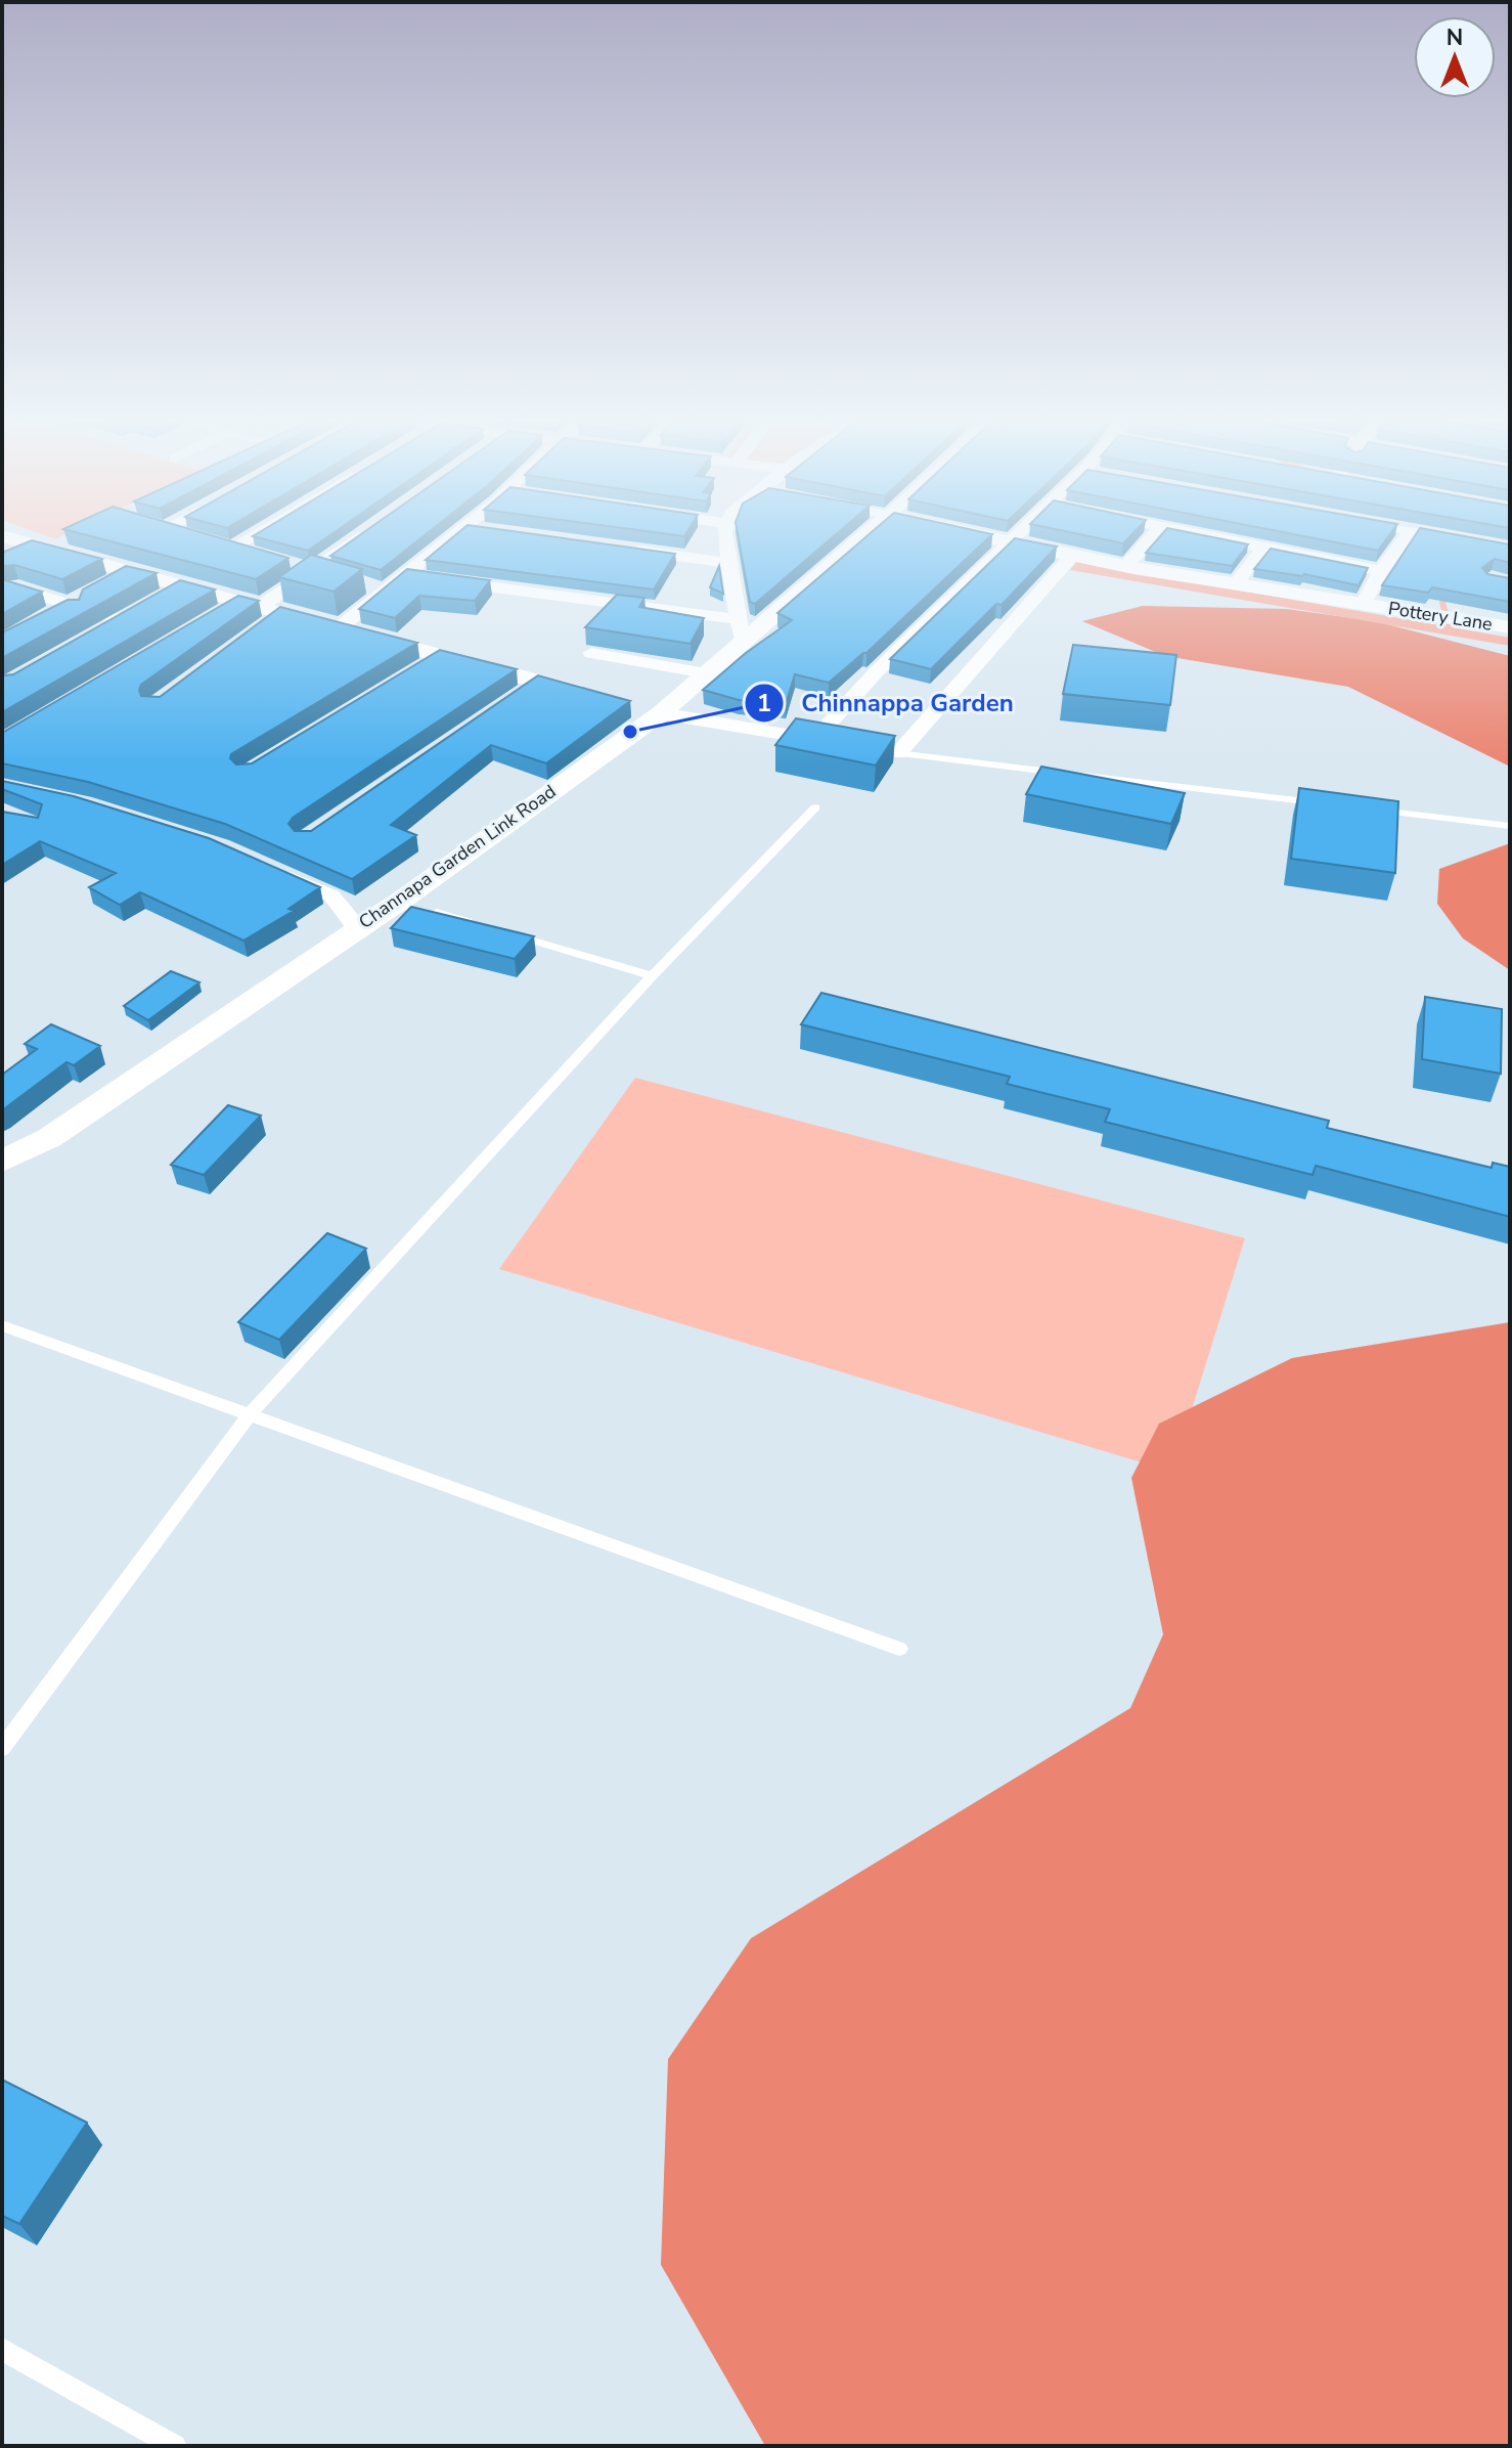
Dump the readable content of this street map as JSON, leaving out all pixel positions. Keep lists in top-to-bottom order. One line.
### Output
{"streets":{"street":["Pottery Lane","Channapa Garden Link Road"]},"places":["Chinnappa Garden"],"north":"top"}
